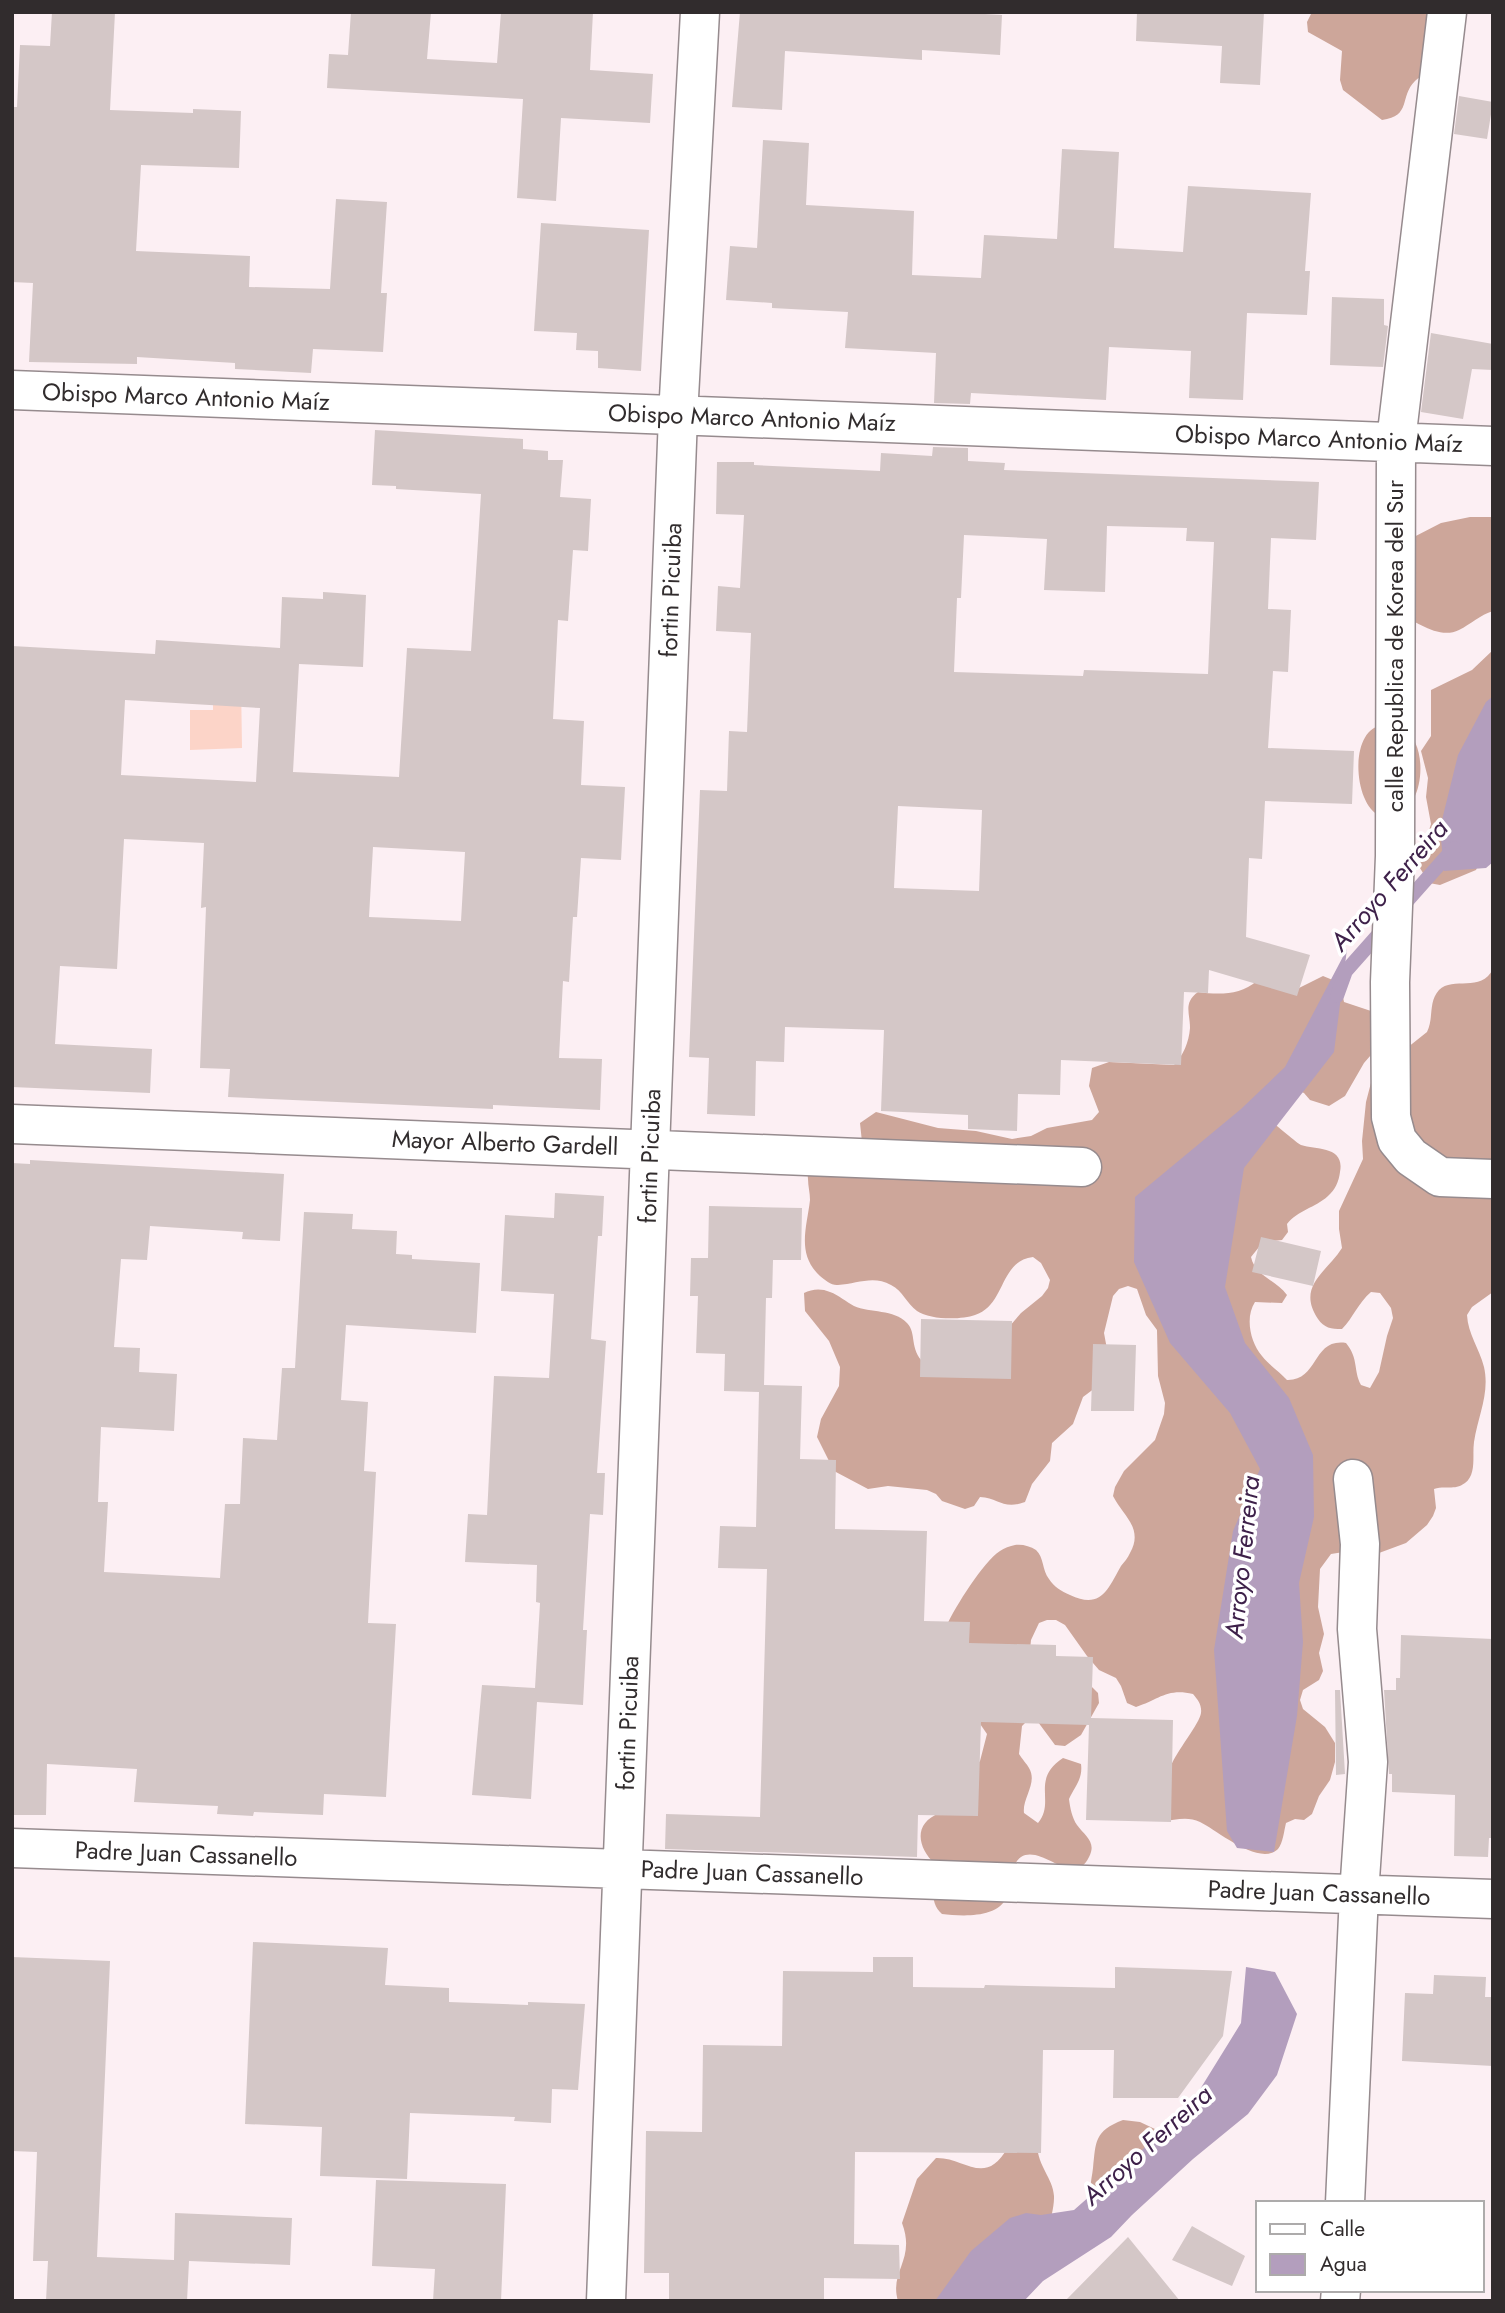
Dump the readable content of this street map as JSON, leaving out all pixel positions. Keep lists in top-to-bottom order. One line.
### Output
{"streets":{"street":["Obispo Marco Antonio Maíz","fortin Picuiba","calle Republica de Korea del Sur","Mayor Alberto Gardell","Padre Juan Cassanello"]},"crossings":[["Obispo Marco Antonio Maíz","fortin Picuiba"],["Obispo Marco Antonio Maíz","calle Republica de Korea del Sur"],["fortin Picuiba","Mayor Alberto Gardell"],["fortin Picuiba","Padre Juan Cassanello"]],"water":["Arroyo Ferreira"],"legend":["Calle","Agua"]}
